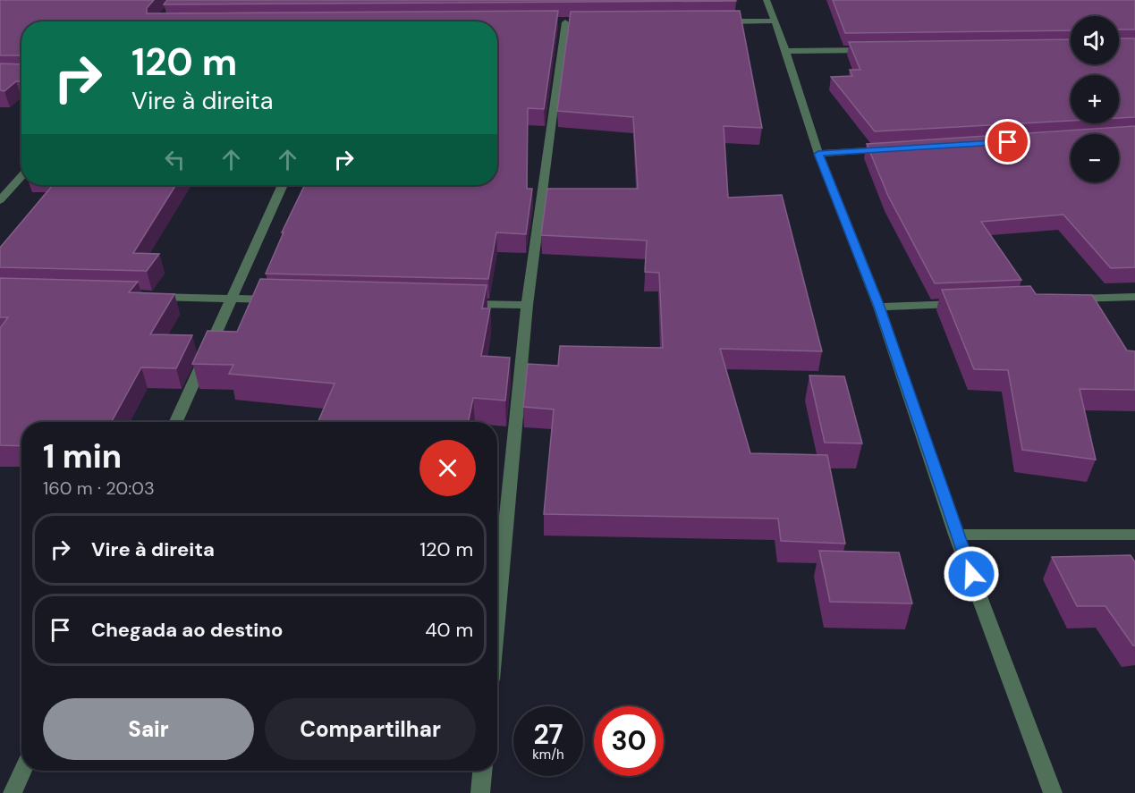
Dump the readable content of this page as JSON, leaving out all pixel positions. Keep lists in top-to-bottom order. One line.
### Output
{"page":{"map_buttons":["+","−"],"turn":["120 m","Vire à direita"],"heading":["1 min","160 m · 20:03"],"list":[{"name":"Vire à direita","value":"120 m"},{"name":"Chegada ao destino","value":"40 m"}],"buttons":["Sair","Compartilhar"],"speed":"27 km/h","limit":"30"}}
